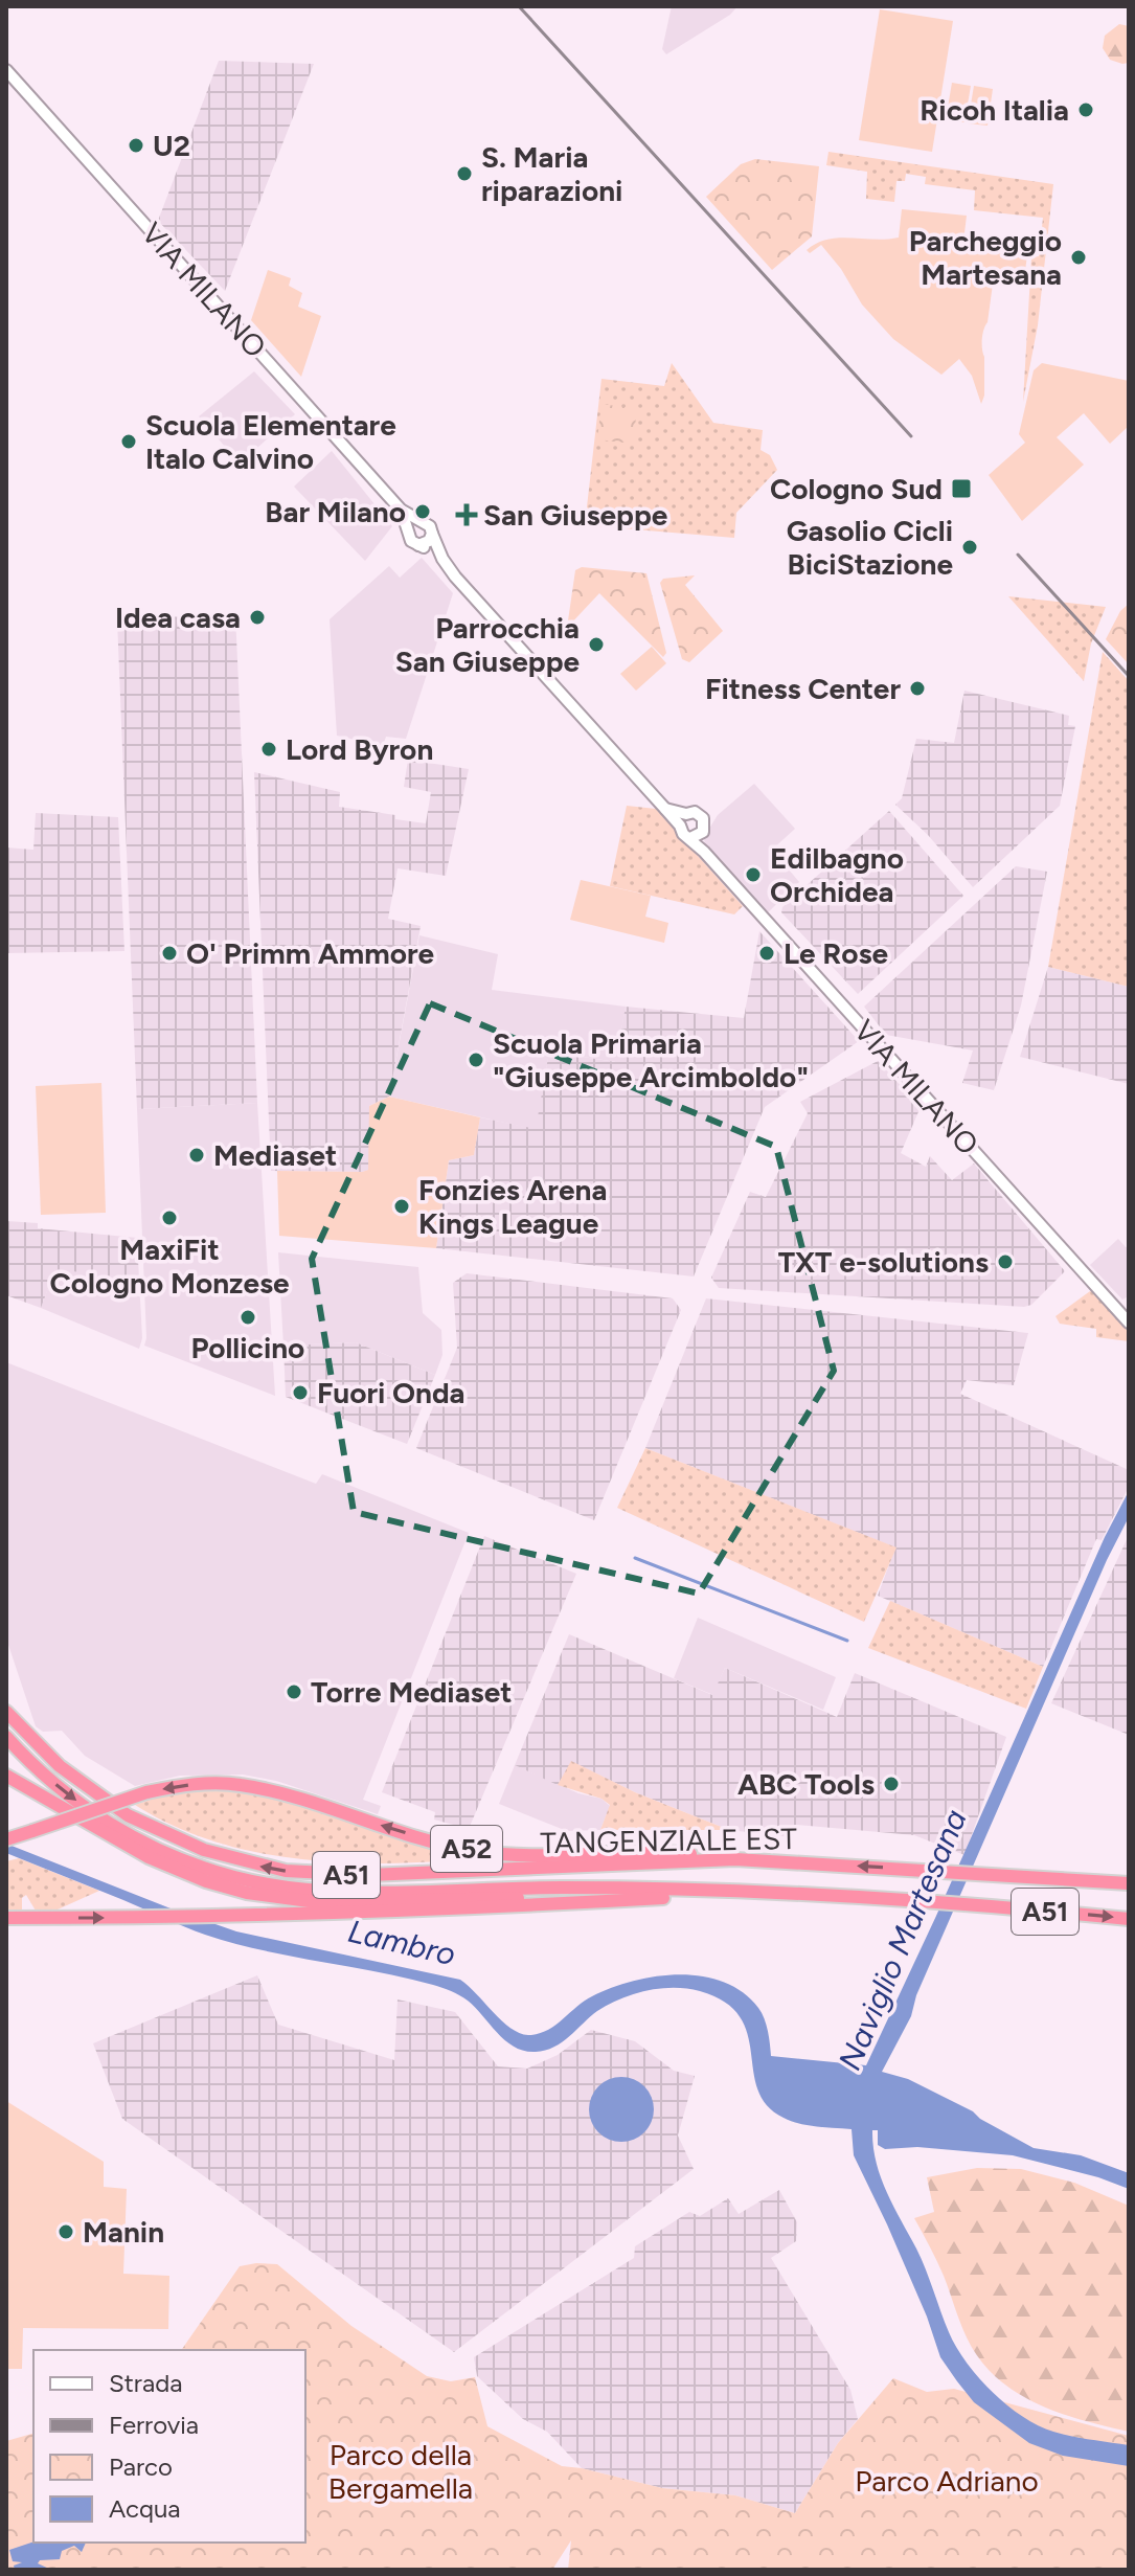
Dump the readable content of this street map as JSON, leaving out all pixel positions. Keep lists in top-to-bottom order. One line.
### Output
{"streets":{"highway":["TANGENZIALE EST","A52","A51"],"main road":["VIA MILANO"]},"crossings":[["TANGENZIALE EST","A52"]],"water":["Naviglio Martesana","Lambro"],"parks":["Parco della Bergamella","Parco Adriano"],"places":{"other":["Ricoh Italia","U2","S. Maria riparazioni","Parcheggio Martesana","Scuola Elementare Italo Calvino","Bar Milano","Gasolio Cicli BiciStazione","Idea casa","Parrocchia San Giuseppe","Fitness Center","Lord Byron","Edilbagno Orchidea","O' Primm Ammore","Le Rose","Scuola Primaria \"Giuseppe Arcimboldo\"","Mediaset","Fonzies Arena Kings League","MaxiFit Cologno Monzese","TXT e-solutions","Pollicino","Fuori Onda","Torre Mediaset","ABC Tools","Manin"],"transit":["Cologno Sud"],"health":["San Giuseppe"]},"legend":["Strada","Ferrovia","Parco","Acqua"]}
